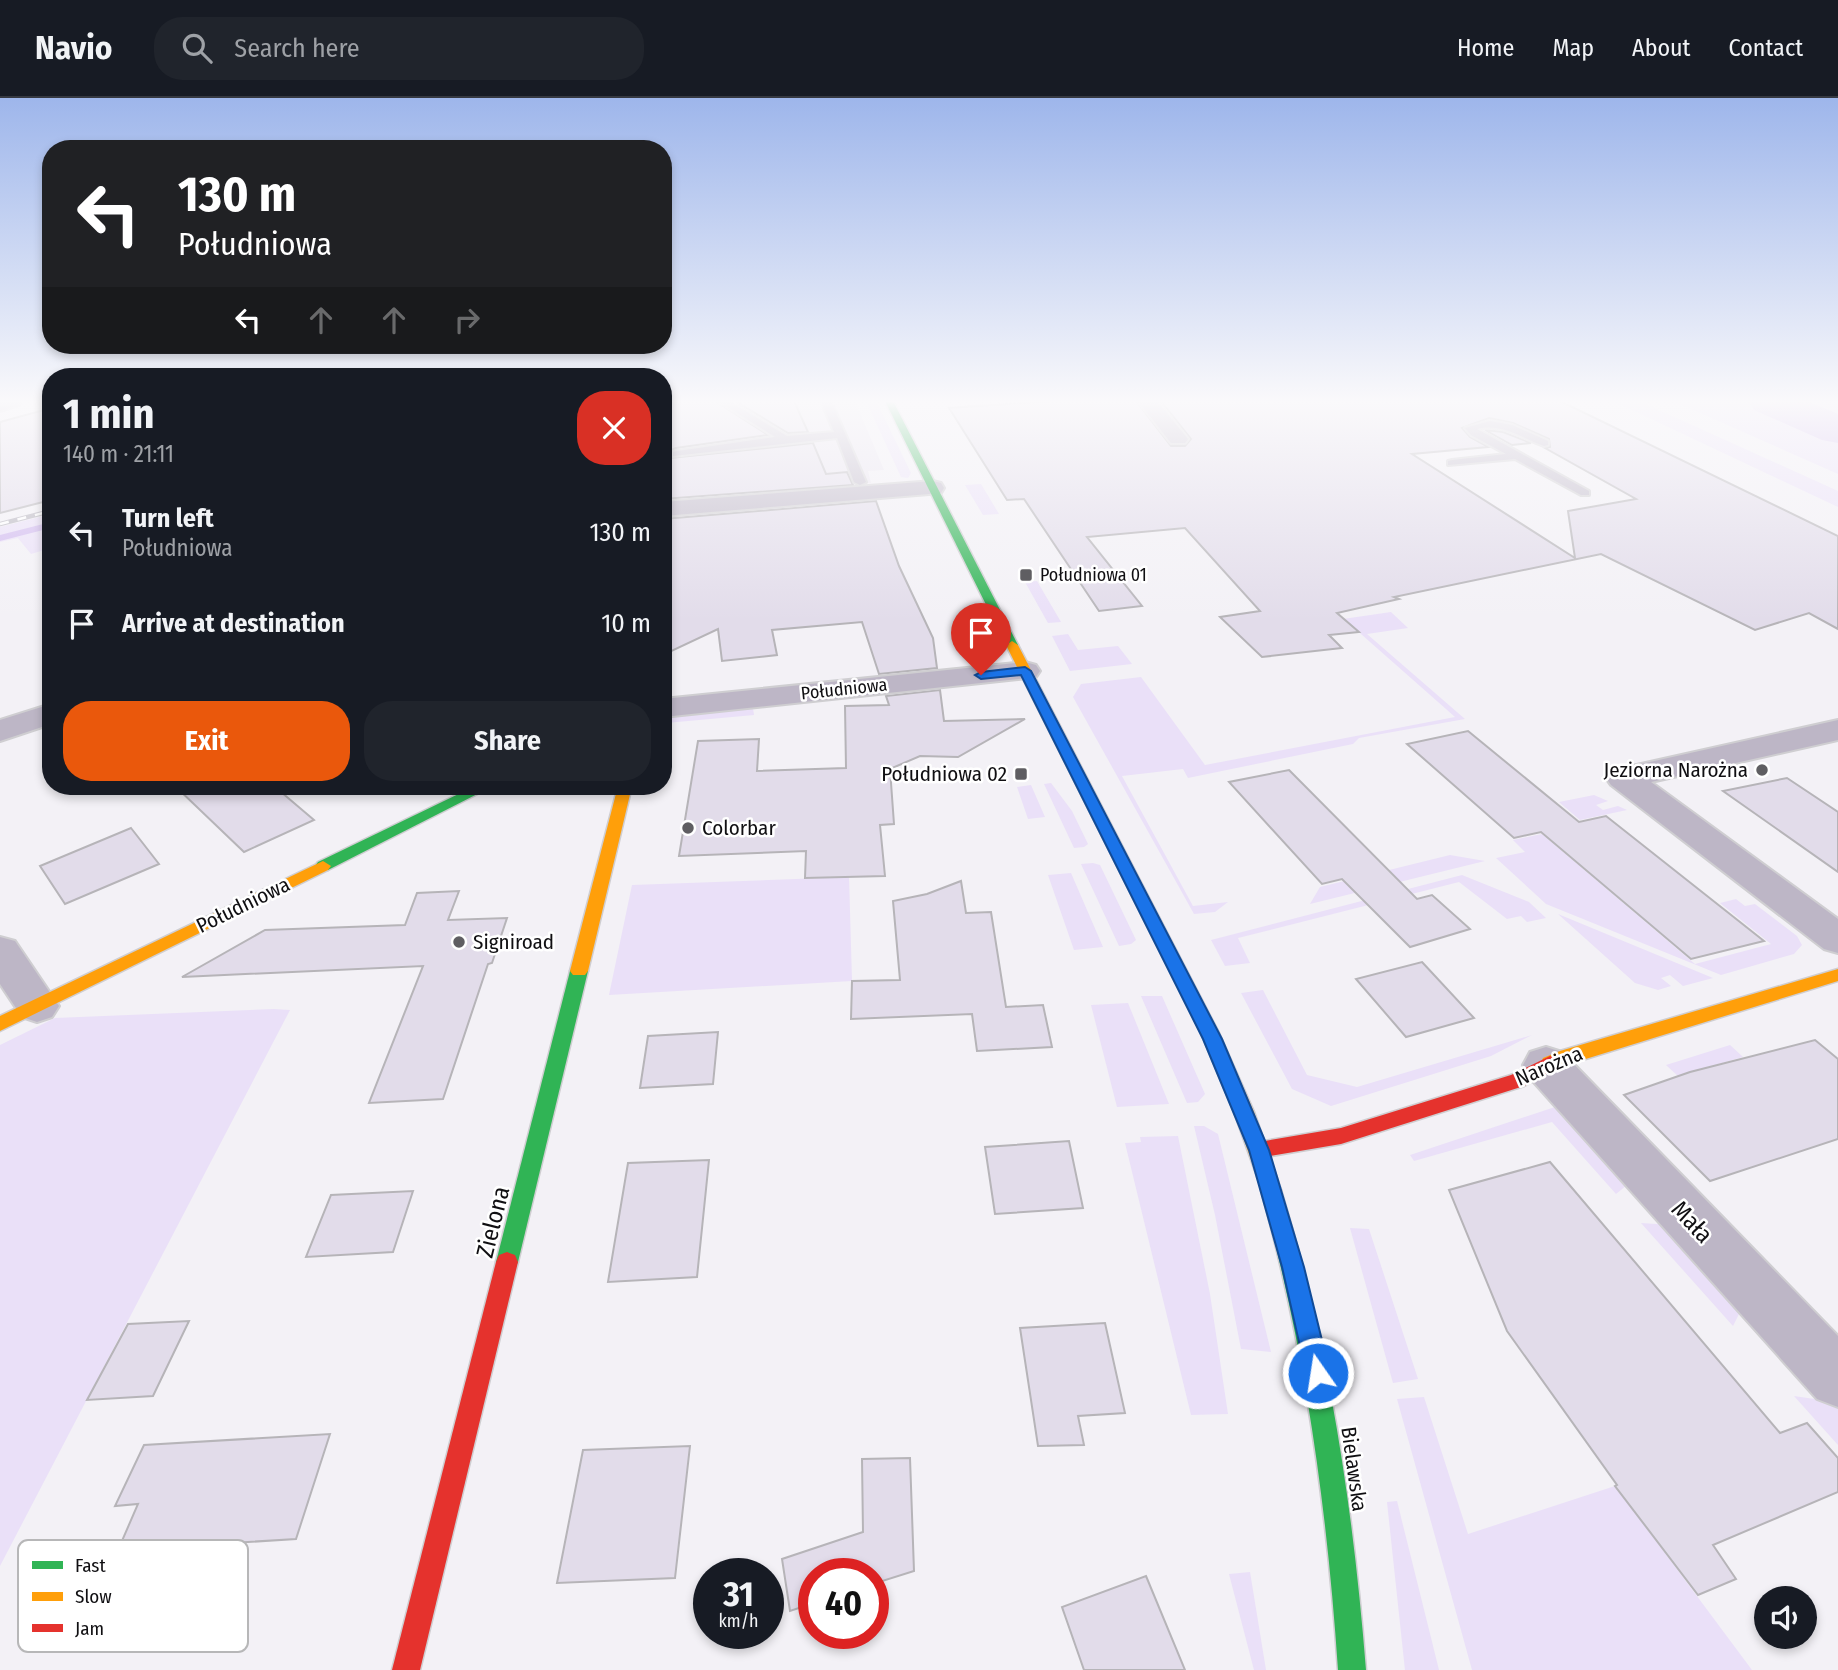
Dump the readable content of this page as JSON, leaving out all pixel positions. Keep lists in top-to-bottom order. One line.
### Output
{"streets":{"street":["Południowa","Narożna","Zielona","Mała","Bielawska"]},"crossings":[["Południowa","Bielawska"],["Narożna","Mała"],["Narożna","Bielawska"]],"places":{"transit":["Południowa 01","Południowa 02"],"other":["Jeziorna Narożna","Colorbar","Signiroad"]},"legend":["Fast","Slow","Jam"],"page":{"header":"Navio","search":"Search here","nav":["Home","Map","About","Contact"],"turn":["130 m","Południowa"],"heading":["1 min","140 m · 21:11"],"list":[{"name":"Turn left","note":"Południowa","value":"130 m"},{"name":"Arrive at destination","value":"10 m"}],"buttons":["Exit","Share"],"speed":"31 km/h","limit":"40"}}
